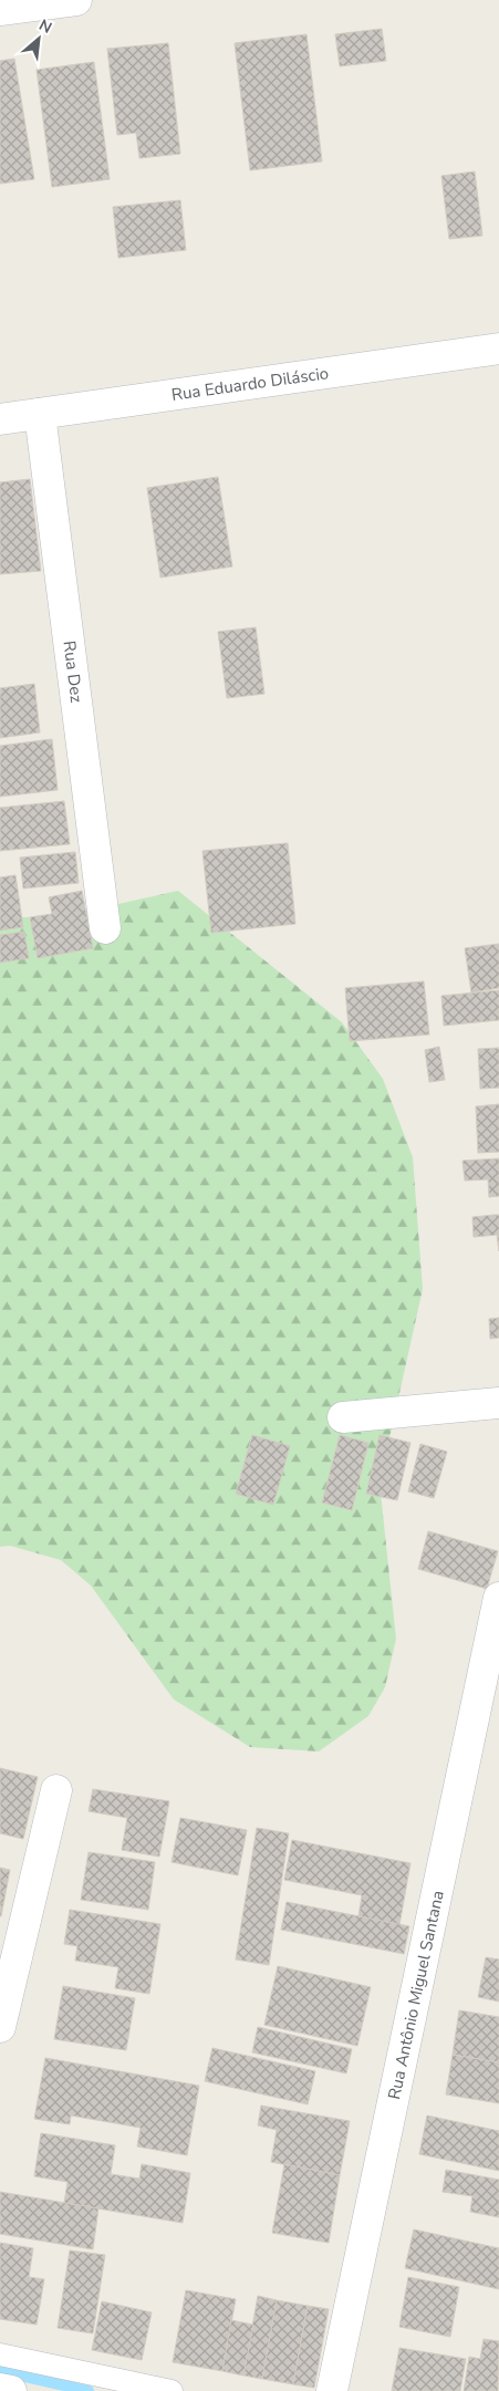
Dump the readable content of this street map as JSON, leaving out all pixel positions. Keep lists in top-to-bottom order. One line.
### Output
{"streets":{"street":["Rua Eduardo Diláscio","Rua Dez","Rua Antônio Miguel Santana"]},"crossings":[["Rua Eduardo Diláscio","Rua Dez"]],"north":"top right"}
